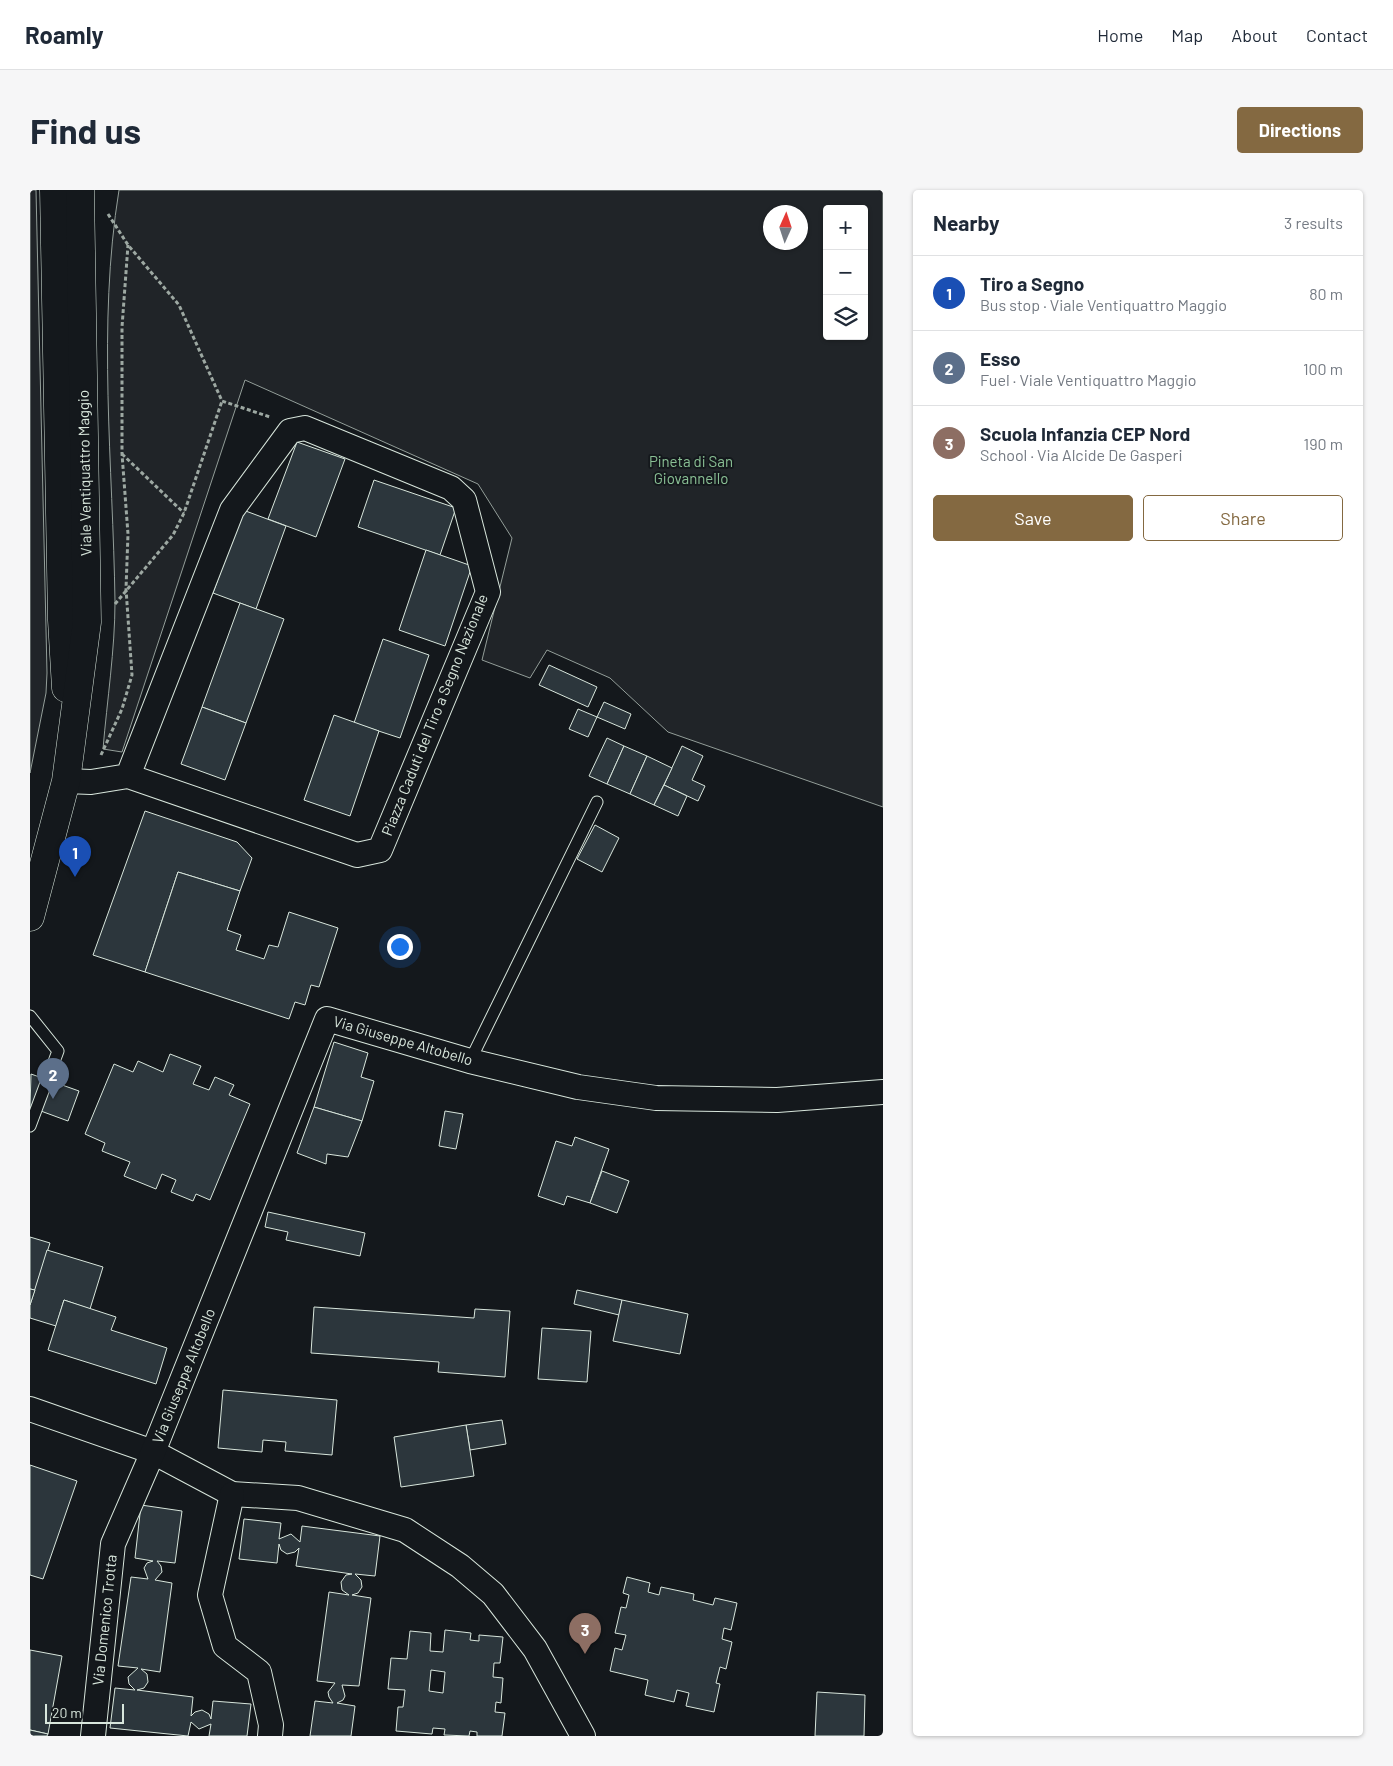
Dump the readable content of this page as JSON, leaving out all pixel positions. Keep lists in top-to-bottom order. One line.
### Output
{"streets":{"main road":["Viale Ventiquattro Maggio"],"street":["Piazza Caduti del Tiro a Segno Nazionale","Via Giuseppe Altobello","Via Domenico Trotta"]},"crossings":[["Viale Ventiquattro Maggio","Piazza Caduti del Tiro a Segno Nazionale"],["Via Giuseppe Altobello","Via Domenico Trotta"]],"parks":["Pineta di San Giovannello"],"scale_bar":"20 m","north":"top","page":{"header":"Roamly","nav":["Home","Map","About","Contact"],"buttons":["Directions",["Save","Share"]],"title":"Find us","heading":["Nearby","3 results"],"map_buttons":["+","−"],"list":[{"mark":"1","name":"Tiro a Segno","note":"Bus stop · Viale Ventiquattro Maggio","value":"80 m"},{"mark":"2","name":"Esso","note":"Fuel · Viale Ventiquattro Maggio","value":"100 m"},{"mark":"3","name":"Scuola Infanzia CEP Nord","note":"School · Via Alcide De Gasperi","value":"190 m"}],"pins":["1","2","3"],"scale":"20 m"}}
